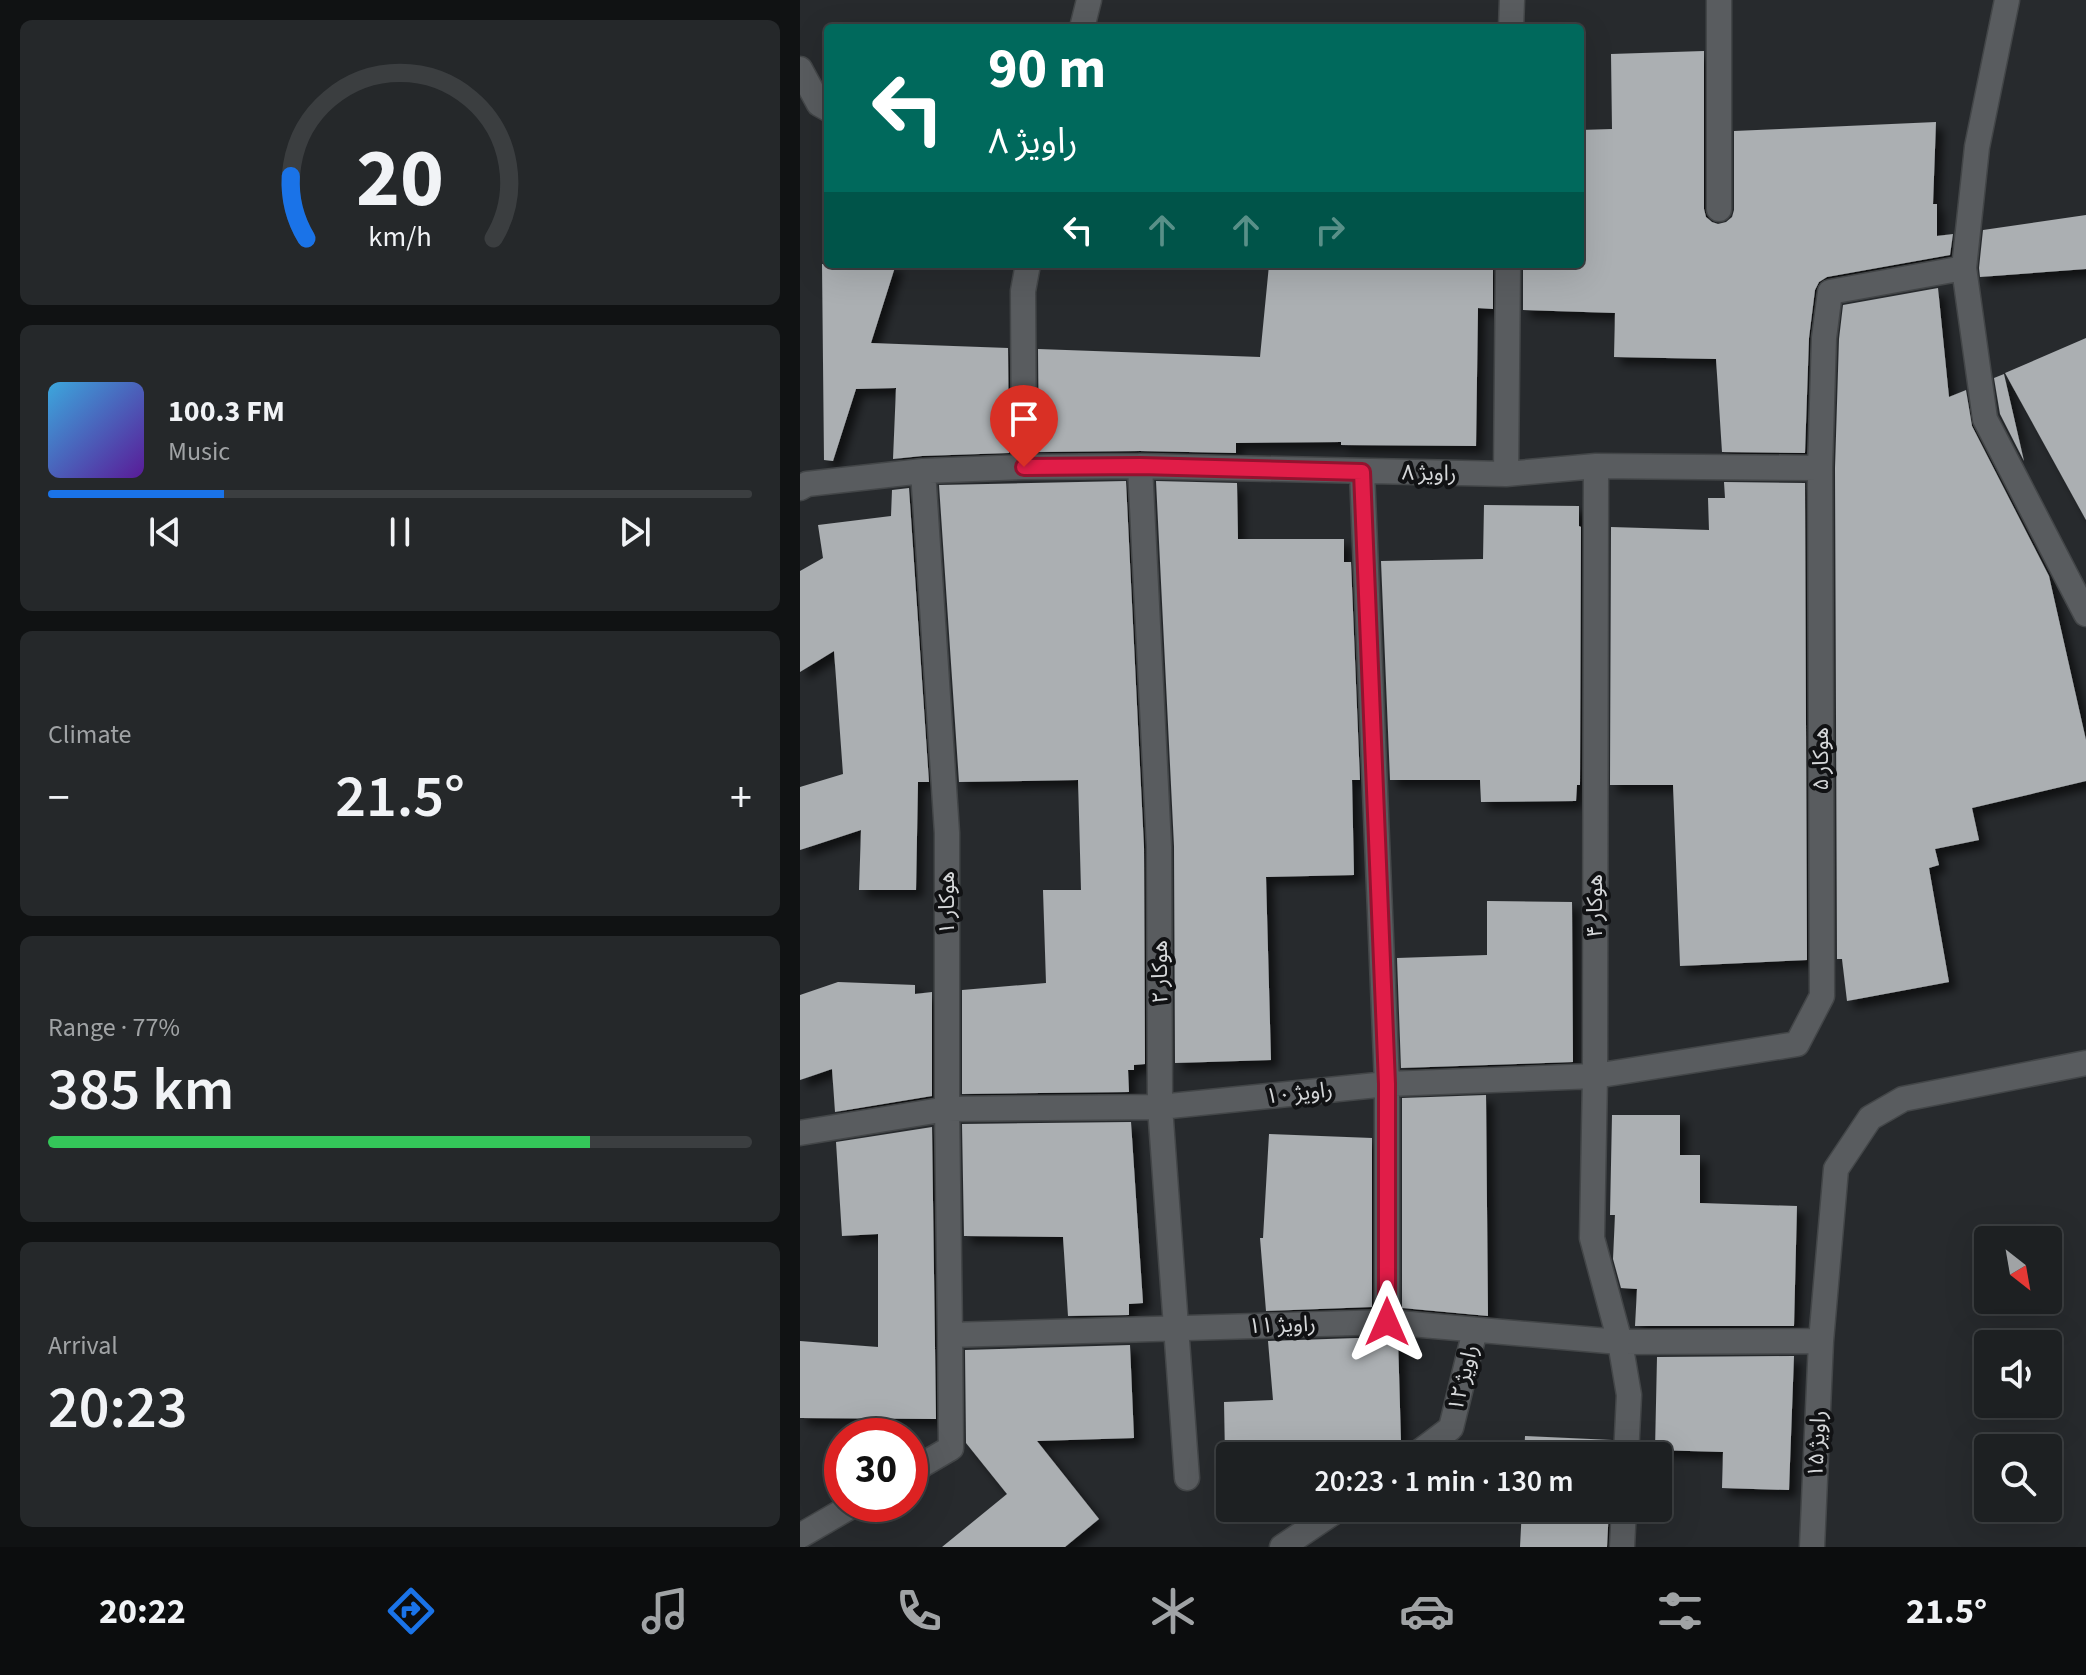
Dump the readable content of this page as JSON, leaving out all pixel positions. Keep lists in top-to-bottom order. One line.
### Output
{"streets":{"street":["راویژ ۸","هوکار ۵","هوکار ۱","هوکار ۴","هوکار ۲","راویژ ۱۰","راویژ ۱۱","راویژ ۱۲","راویژ ۱۵"]},"crossings":[["راویژ ۸","هوکار ۵"],["راویژ ۸","هوکار ۱"],["راویژ ۸","هوکار ۴"],["راویژ ۸","هوکار ۲"],["هوکار ۵","راویژ ۱۰"],["هوکار ۱","راویژ ۱۰"],["هوکار ۱","راویژ ۱۱"],["هوکار ۴","راویژ ۱۰"],["هوکار ۴","راویژ ۱۱"],["هوکار ۲","راویژ ۱۰"],["هوکار ۲","راویژ ۱۱"],["راویژ ۱۱","راویژ ۱۲"],["راویژ ۱۱","راویژ ۱۵"]],"north":"bottom right","page":{"turn":["90 m","راویژ ۸"],"song":["100.3 FM","Music"],"tile":["Climate",["Range · 77%","385 km"],["Arrival","20:23"]],"heat":["−","21.5°","+"],"limit":"30","trip":"20:23 · 1 min · 130 m","tabs":["20:22","21.5°"],"gauge":["20","km/h"]}}
